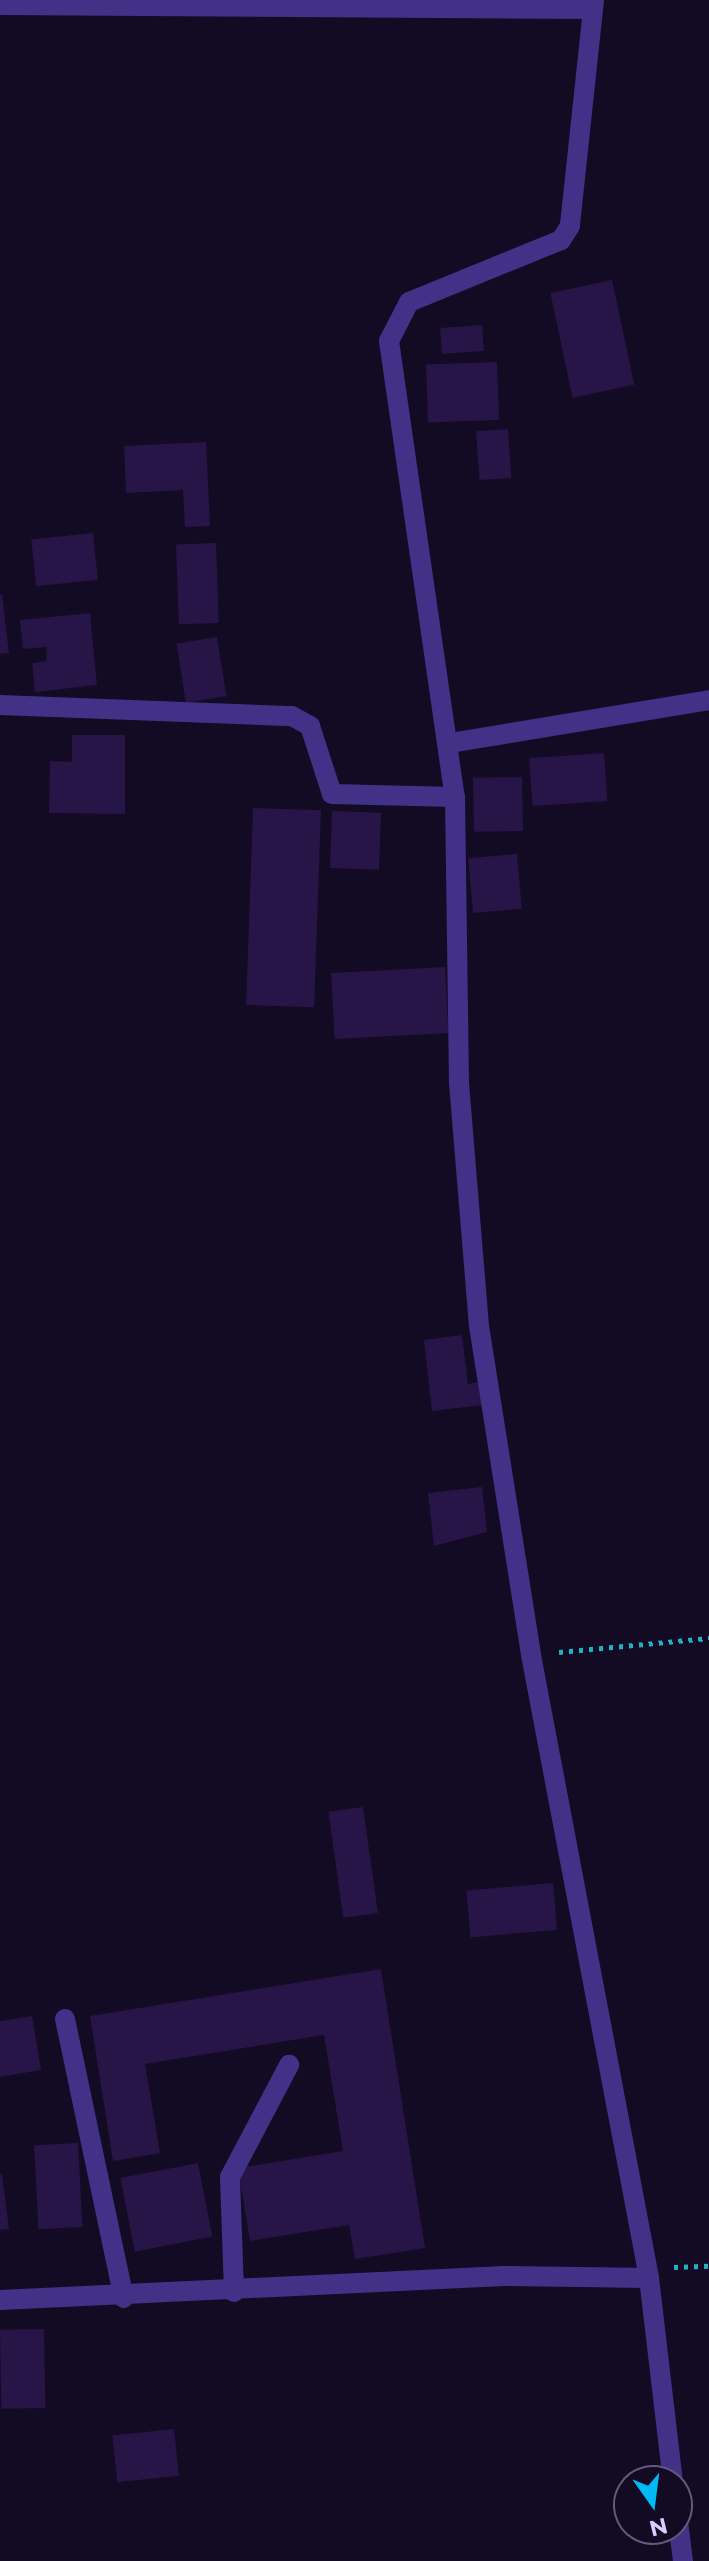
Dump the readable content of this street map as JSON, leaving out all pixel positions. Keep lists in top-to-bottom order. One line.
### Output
{"north":"bottom"}
